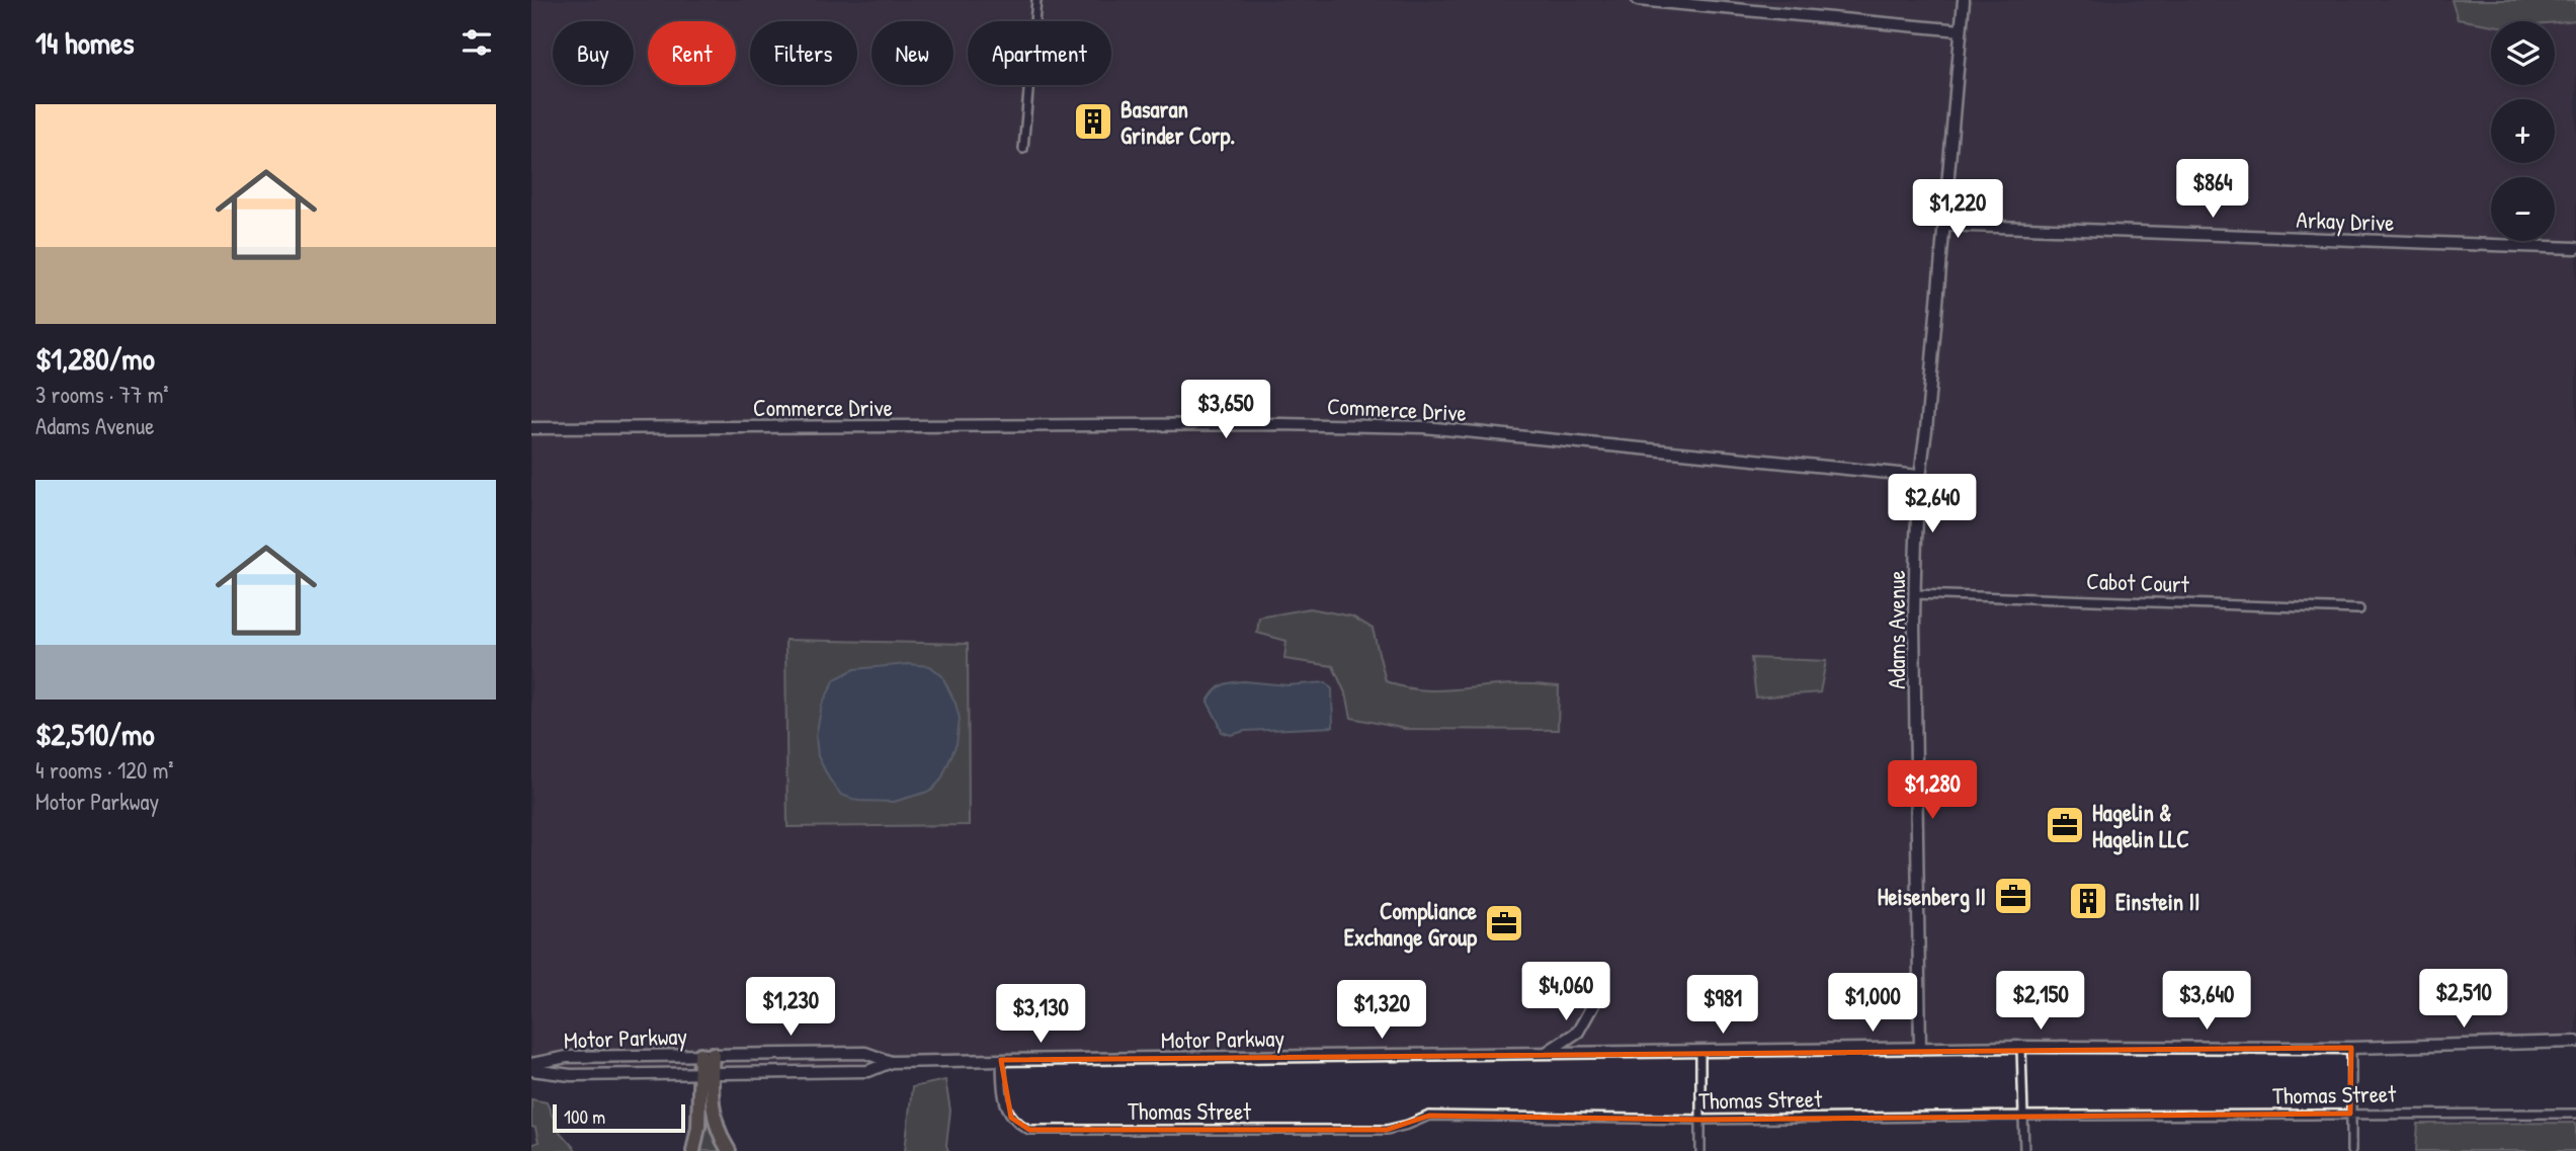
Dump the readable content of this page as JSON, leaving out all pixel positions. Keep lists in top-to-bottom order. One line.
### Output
{"streets":{"street":["Arkay Drive","Commerce Drive","Cabot Court","Adams Avenue","Motor Parkway","Thomas Street"]},"crossings":[["Arkay Drive","Adams Avenue"],["Commerce Drive","Adams Avenue"],["Cabot Court","Adams Avenue"],["Adams Avenue","Motor Parkway"],["Motor Parkway","Thomas Street"]],"places":{"building":["Basaran Grinder Corp.","Einstein II"],"office":["Hagelin & Hagelin LLC","Heisenberg II","Compliance Exchange Group"]},"scale_bar":"100 m","page":{"heading":"14 homes","map_buttons":["+","−"],"chip":["Buy","Rent","Filters","New","Apartment"],"list":[{"name":"$1,280/mo","note":"3 rooms · 77 m² · Adams Avenue"},{"name":"$2,510/mo","note":"4 rooms · 120 m² · Motor Parkway"}],"price":["$864","$1,220","$3,650","$2,640","$1,280","$4,060","$2,510","$2,150","$3,640","$1,000","$981","$1,230","$1,320","$3,130"],"scale":"100 m"}}
